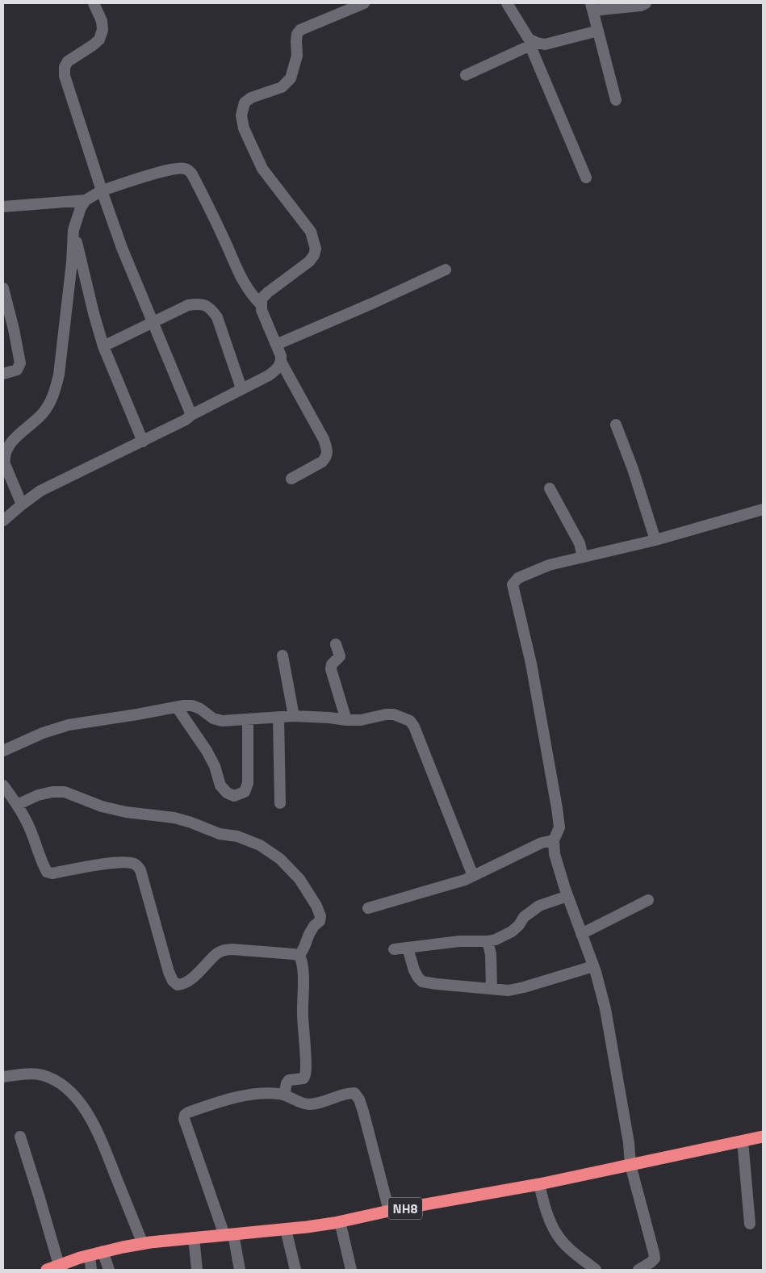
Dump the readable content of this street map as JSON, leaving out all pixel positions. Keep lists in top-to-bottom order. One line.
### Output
{"streets":{"highway":["NH8"]}}
